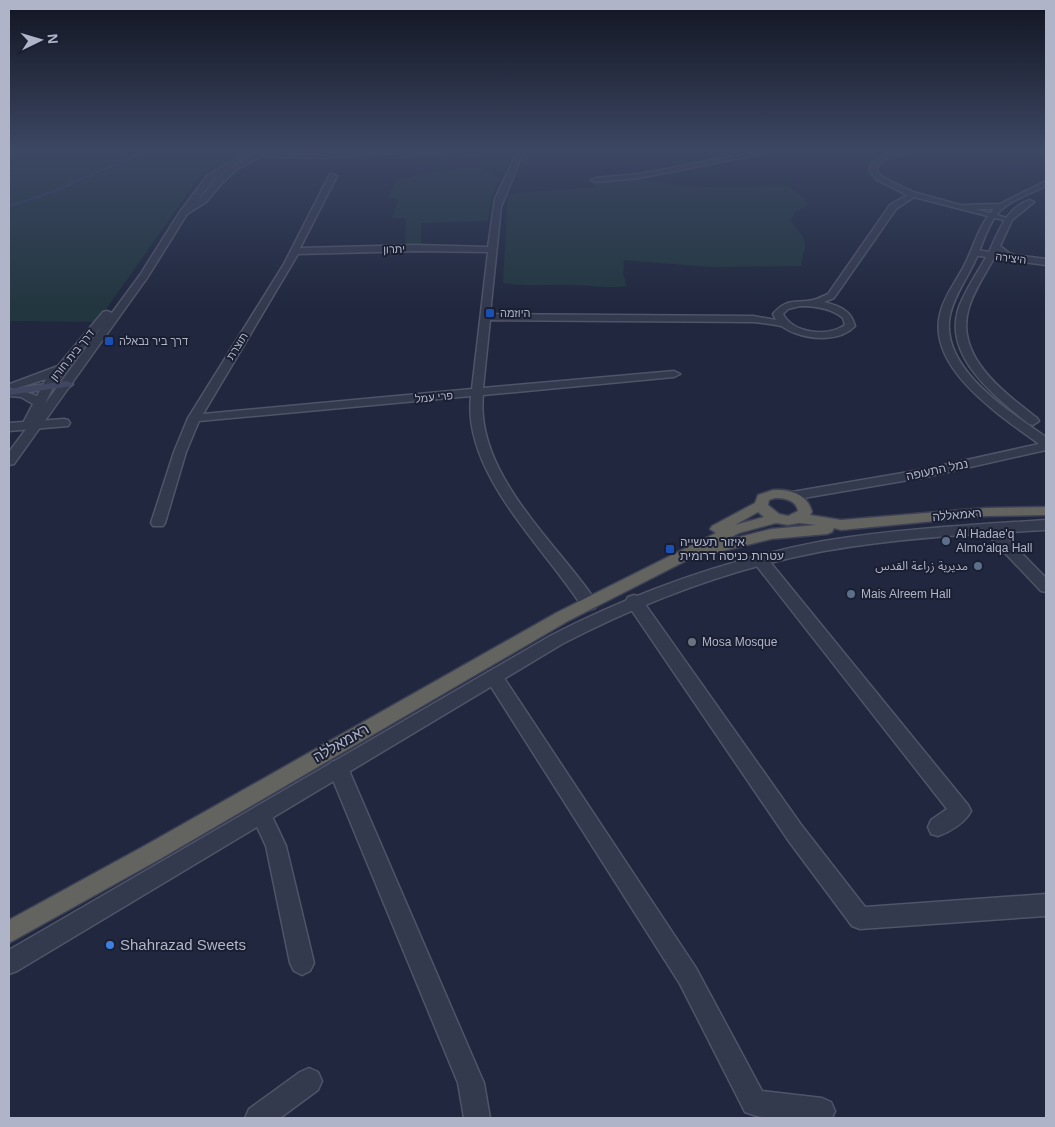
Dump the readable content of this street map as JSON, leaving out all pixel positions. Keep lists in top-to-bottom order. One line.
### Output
{"streets":{"highway":["ראמאללה"],"street":["יתרון","היצירה","תוצרת","דרך בית חורון","פרי עמל","נמל התעופה"]},"crossings":[["יתרון","תוצרת"],["תוצרת","פרי עמל"],["נמל התעופה","ראמאללה"]],"places":{"transit":["היוזמה","דרך ביר נבאלה","איזור תעשייה עטרות כניסה דרומית"],"other":["Al Hadae'q Almo'alqa Hall","مديرية زراعة القدس","Mais Alreem Hall","Mosa Mosque","Shahrazad Sweets"]},"north":"right"}
